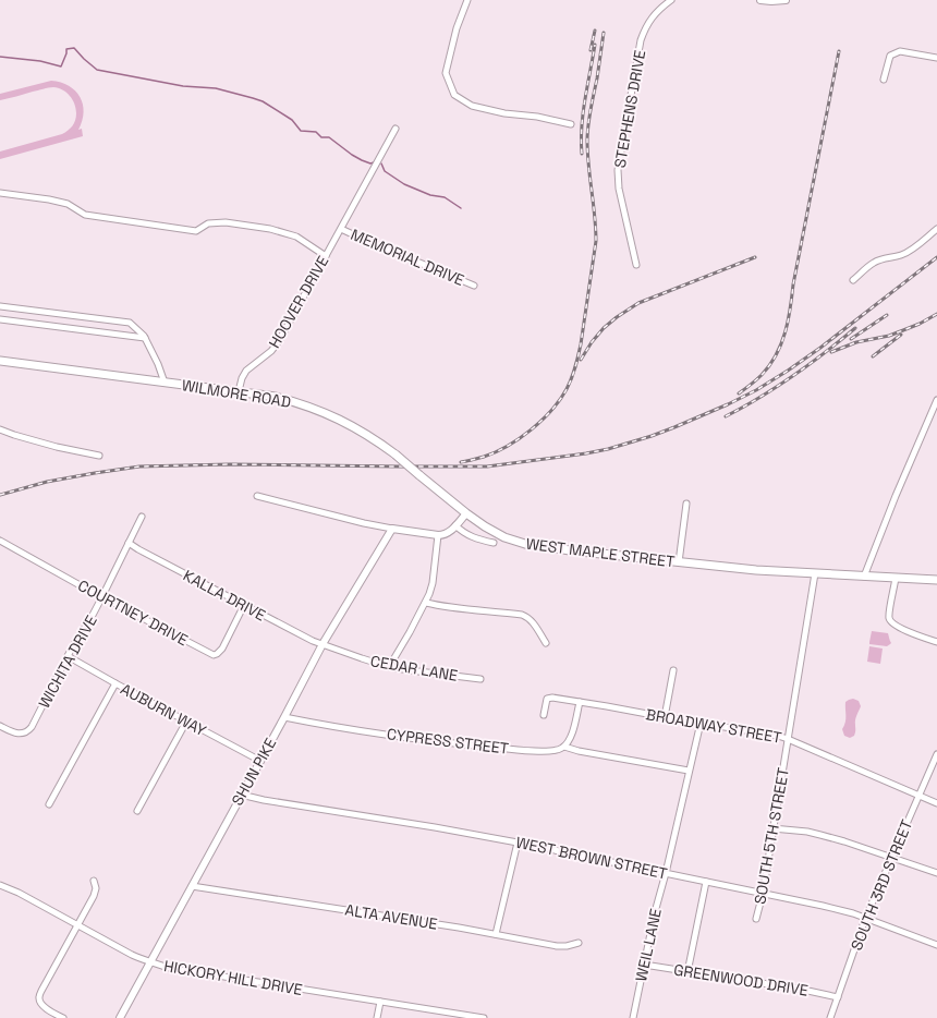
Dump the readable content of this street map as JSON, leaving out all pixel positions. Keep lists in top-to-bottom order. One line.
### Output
{"streets":{"main road":["WILMORE ROAD","WEST MAPLE STREET"],"street":["STEPHENS DRIVE","MEMORIAL DRIVE","HOOVER DRIVE","KALLA DRIVE","COURTNEY DRIVE","WICHITA DRIVE","CEDAR LANE","AUBURN WAY","BROADWAY STREET","CYPRESS STREET","SHUN PIKE","SOUTH 5TH STREET","WEST BROWN STREET","SOUTH 3RD STREET","ALTA AVENUE","WEIL LANE","HICKORY HILL DRIVE","GREENWOOD DRIVE"]},"crossings":[["MEMORIAL DRIVE","HOOVER DRIVE"],["HOOVER DRIVE","WILMORE ROAD"],["WILMORE ROAD","WEST MAPLE STREET"],["WEST MAPLE STREET","SOUTH 5TH STREET"],["KALLA DRIVE","COURTNEY DRIVE"],["KALLA DRIVE","WICHITA DRIVE"],["KALLA DRIVE","CEDAR LANE"],["KALLA DRIVE","SHUN PIKE"],["COURTNEY DRIVE","WICHITA DRIVE"],["WICHITA DRIVE","AUBURN WAY"],["CEDAR LANE","SHUN PIKE"],["AUBURN WAY","SHUN PIKE"],["BROADWAY STREET","SOUTH 5TH STREET"],["BROADWAY STREET","SOUTH 3RD STREET"],["BROADWAY STREET","WEIL LANE"],["CYPRESS STREET","SHUN PIKE"],["SHUN PIKE","WEST BROWN STREET"],["SHUN PIKE","ALTA AVENUE"],["SHUN PIKE","HICKORY HILL DRIVE"],["SOUTH 5TH STREET","WEST BROWN STREET"],["WEST BROWN STREET","SOUTH 3RD STREET"],["WEST BROWN STREET","WEIL LANE"],["SOUTH 3RD STREET","GREENWOOD DRIVE"],["WEIL LANE","GREENWOOD DRIVE"]]}
